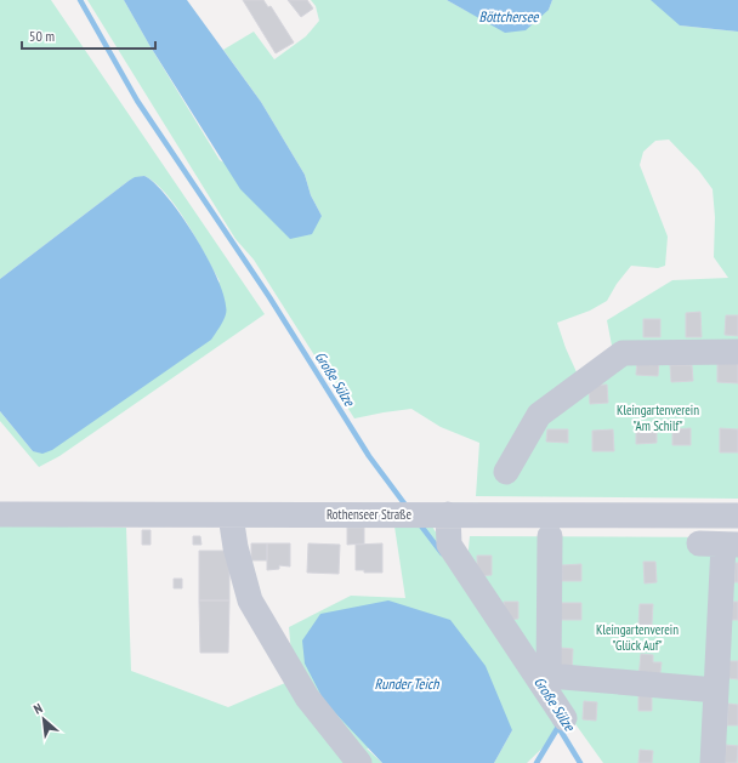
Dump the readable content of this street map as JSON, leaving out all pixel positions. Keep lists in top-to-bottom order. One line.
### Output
{"streets":{"street":["Rothenseer Straße"]},"water":["Böttchersee","Große Sülze","Runder Teich"],"parks":["Kleingartenverein \"Am Schilf\"","Kleingartenverein \"Glück Auf\""],"scale_bar":"50 m","north":"top left"}
